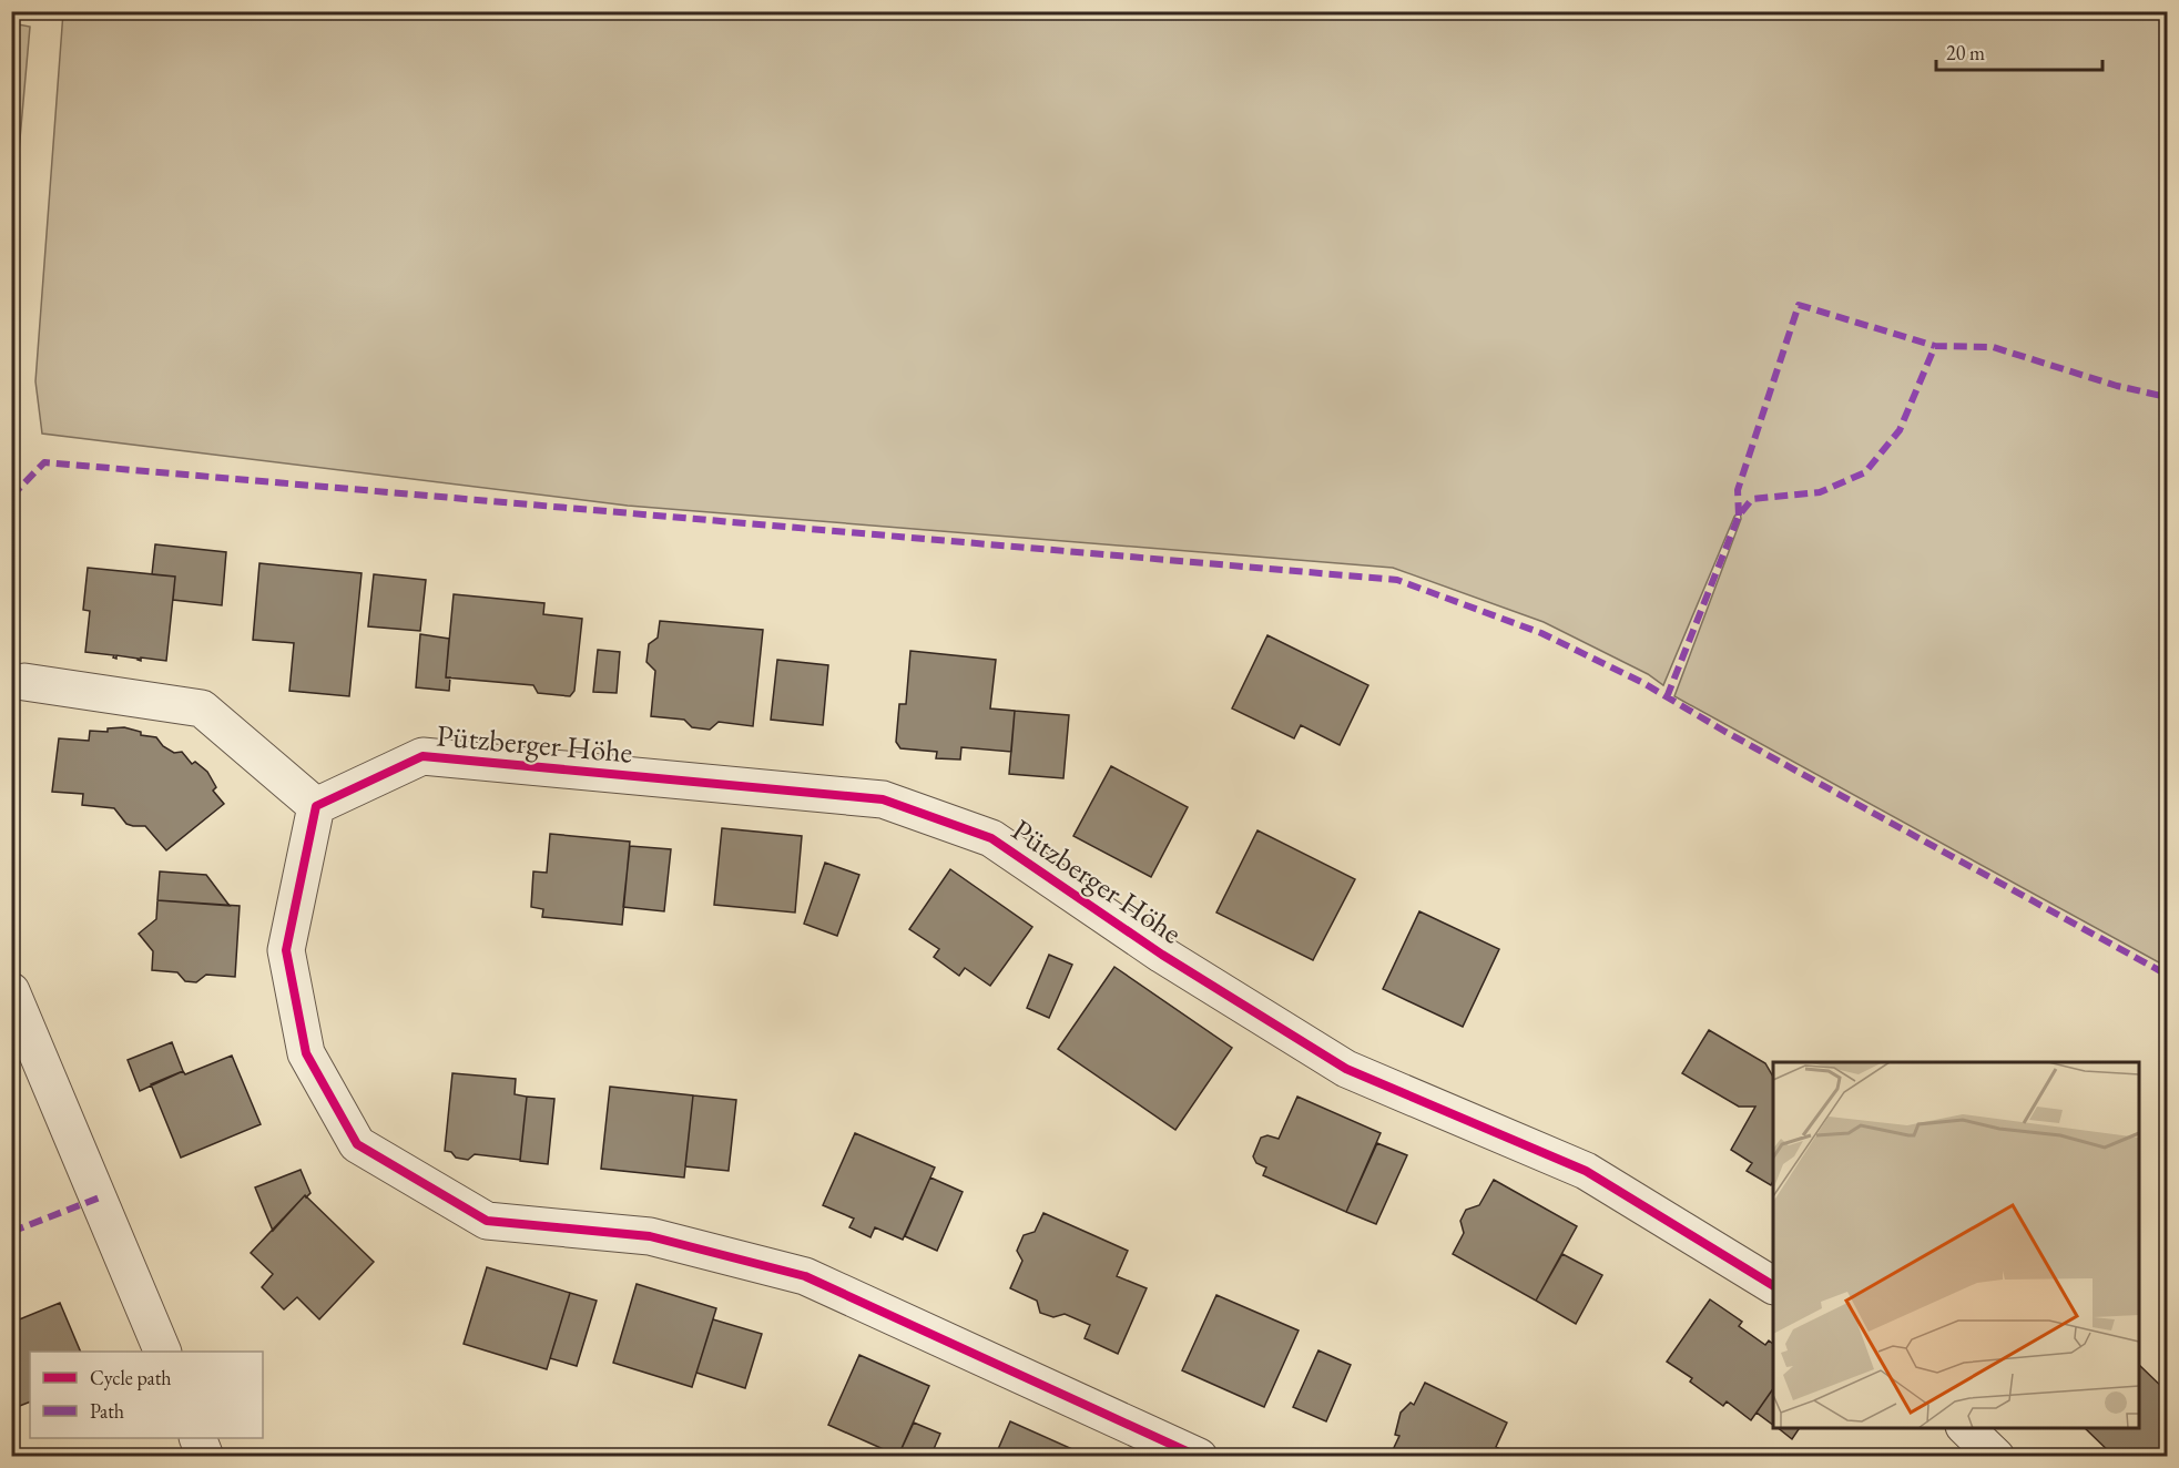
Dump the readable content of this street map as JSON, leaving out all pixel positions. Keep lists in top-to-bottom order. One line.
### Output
{"streets":{"street":["Pützberger Höhe"]},"legend":["Cycle path","Path"],"scale_bar":"20 m"}
